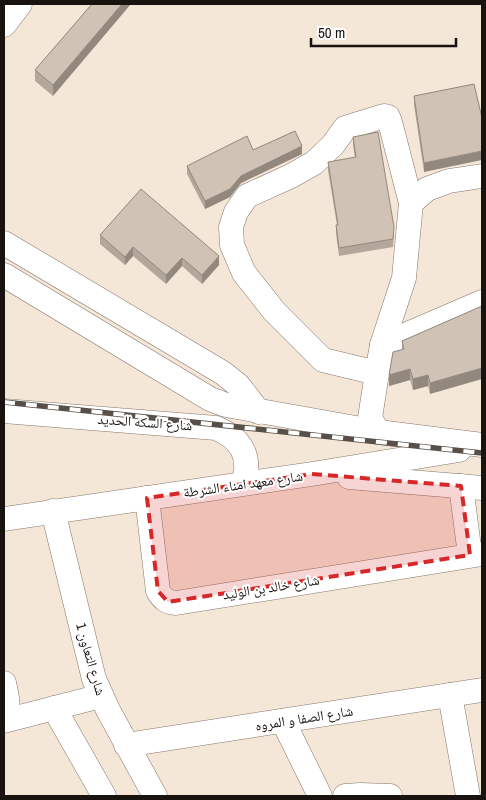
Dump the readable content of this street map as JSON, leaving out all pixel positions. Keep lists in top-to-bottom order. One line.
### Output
{"streets":{"street":["شارع السكه الحديد","شارع معهد امناء الشرطة","شارع خالد بن الوليد","شارع التعاون 1","شارع الصفا و المروه"]},"crossings":[["شارع السكه الحديد","شارع معهد امناء الشرطة"],["شارع معهد امناء الشرطة","شارع خالد بن الوليد"],["شارع معهد امناء الشرطة","شارع التعاون 1"],["شارع التعاون 1","شارع الصفا و المروه"]],"scale_bar":"50 m"}
